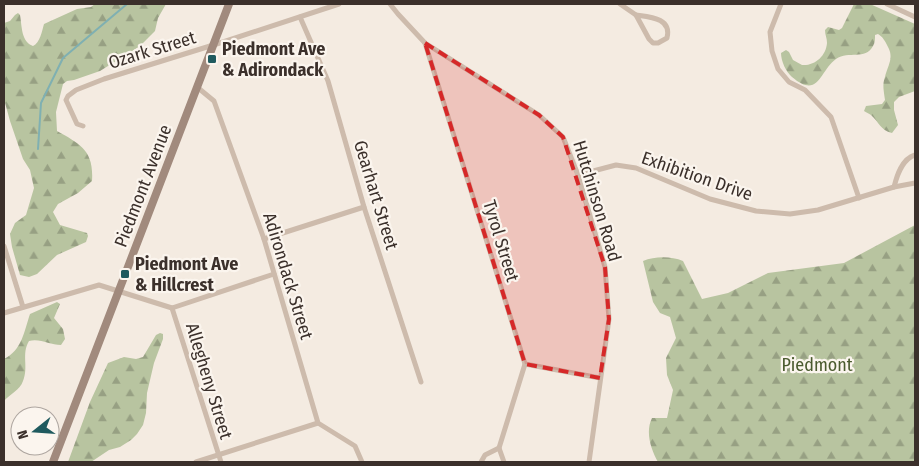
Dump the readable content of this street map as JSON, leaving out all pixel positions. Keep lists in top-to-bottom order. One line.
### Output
{"streets":{"main road":["Piedmont Avenue"],"street":["Ozark Street","Exhibition Drive","Gearhart Street","Hutchinson Road","Tyrol Street","Adirondack Street","Allegheny Street"]},"crossings":[["Ozark Street","Piedmont Avenue"],["Ozark Street","Gearhart Street"],["Exhibition Drive","Hutchinson Road"],["Piedmont Avenue","Adirondack Street"],["Hutchinson Road","Tyrol Street"]],"parks":["Piedmont"],"places":{"transit":["Piedmont Ave & Adirondack","Piedmont Ave & Hillcrest"]},"north":"left"}
